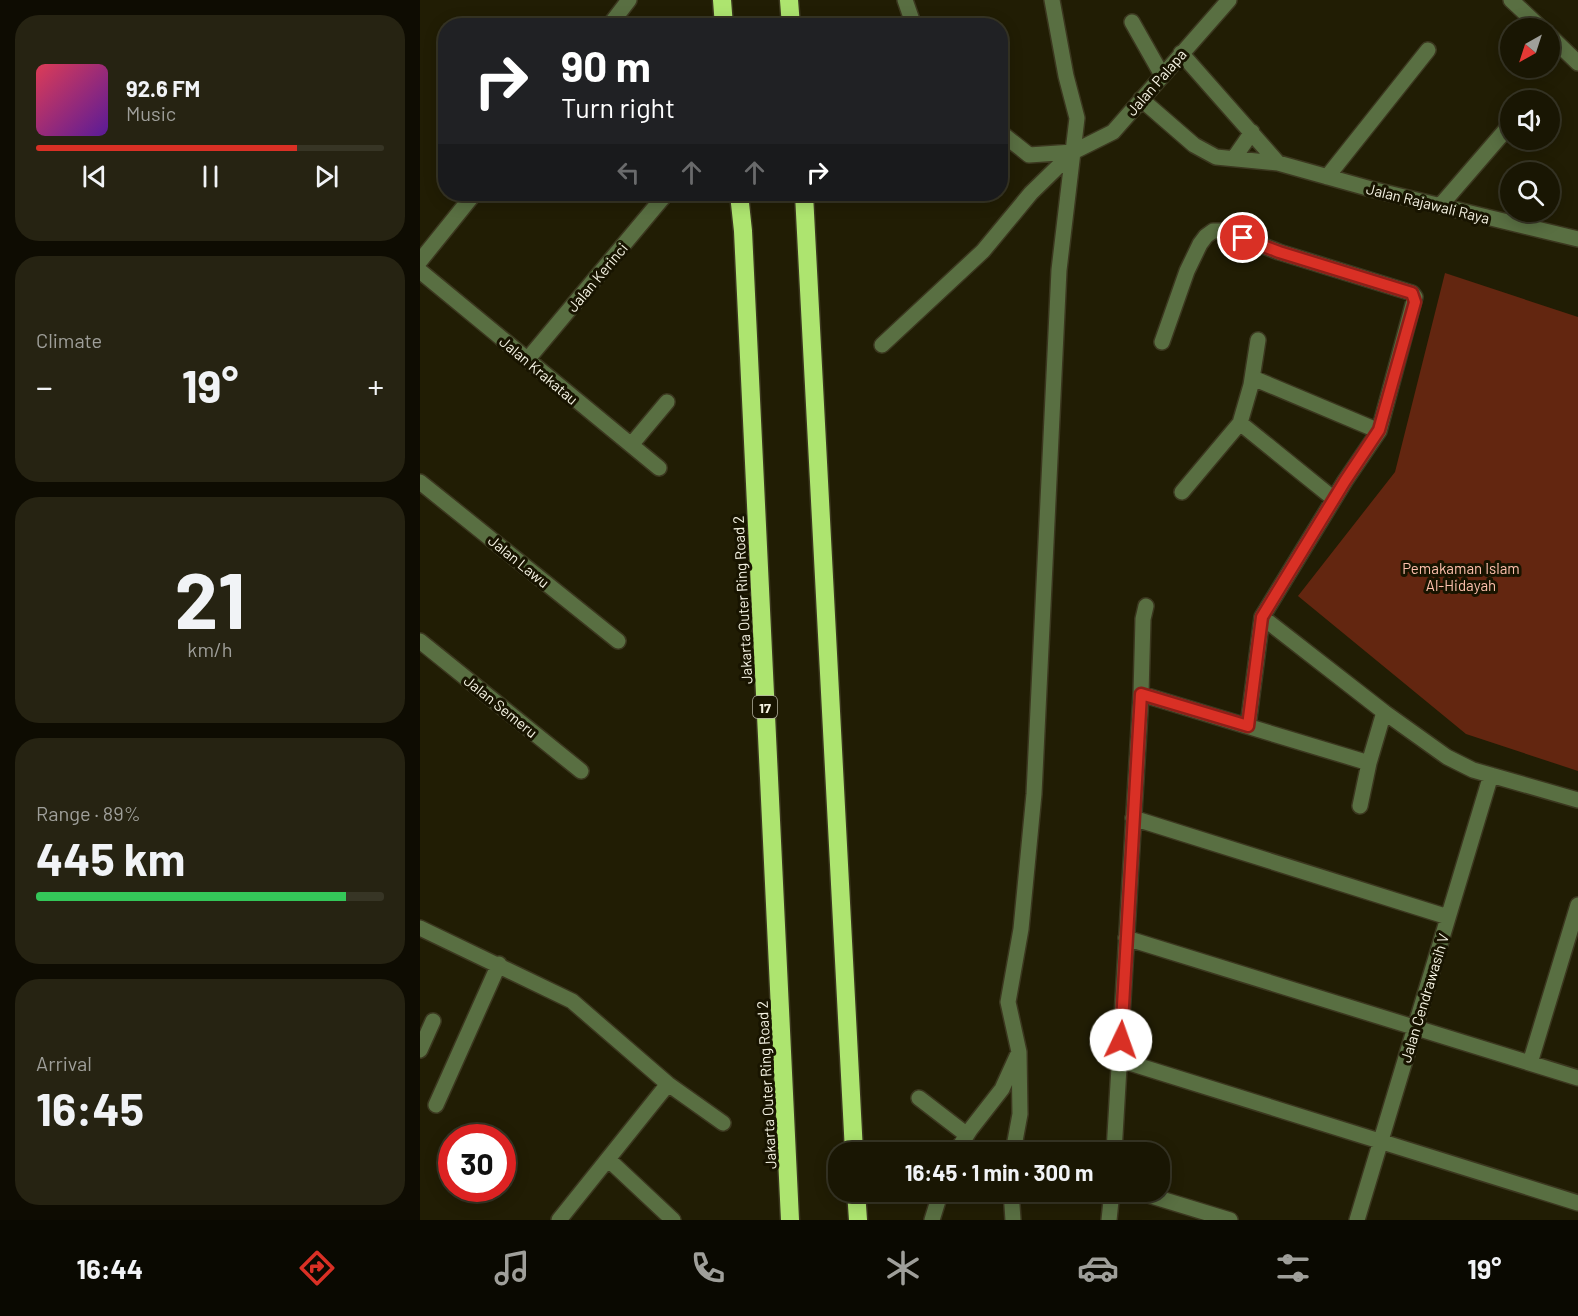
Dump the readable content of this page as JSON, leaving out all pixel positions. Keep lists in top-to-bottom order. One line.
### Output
{"streets":{"highway":["Jakarta Outer Ring Road 2","17"],"street":["Jalan Palapa","Jalan Rajawali Raya","Jalan Kerinci","Jalan Krakatau","Jalan Lawu","Jalan Semeru","Jalan Cendrawasih V"]},"crossings":[["Jalan Palapa","Jalan Rajawali Raya"],["Jalan Kerinci","Jalan Krakatau"]],"parks":["Pemakaman Islam Al-Hidayah"],"north":"bottom left","page":{"turn":["90 m","Turn right"],"song":["92.6 FM","Music"],"tile":["Climate",["21","km/h"],["Range · 89%","445 km"],["Arrival","16:45"]],"heat":["−","19°","+"],"limit":"30","trip":"16:45 · 1 min · 300 m","tabs":["16:44","19°"]}}
